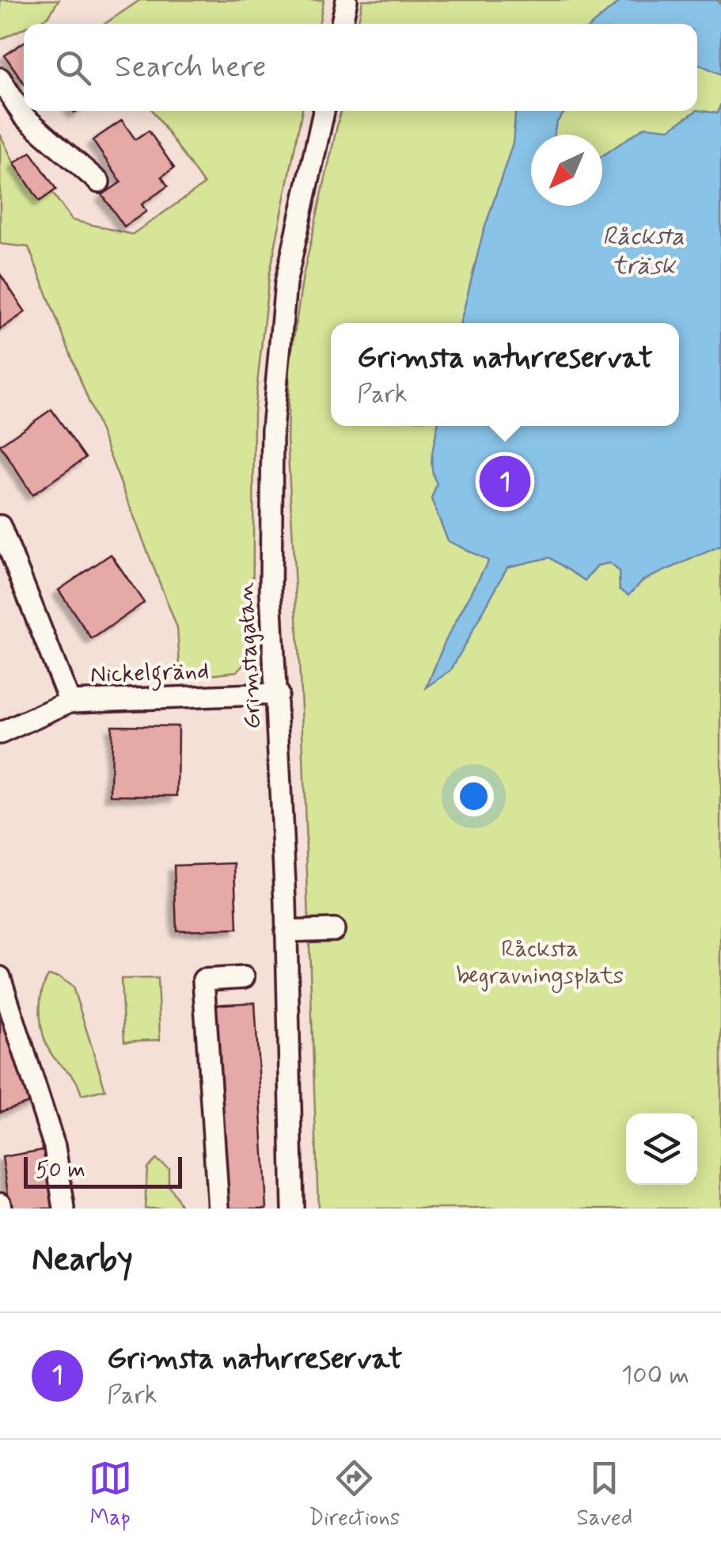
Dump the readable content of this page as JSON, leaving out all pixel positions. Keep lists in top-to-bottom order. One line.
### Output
{"streets":{"street":["Grimstagatan","Nickelgränd"]},"crossings":[["Grimstagatan","Nickelgränd"]],"water":["Råcksta träsk"],"parks":["Råcksta begravningsplats"],"scale_bar":"50 m","north":"bottom left","page":{"search":"Search here","popup":["Grimsta naturreservat","Park"],"pins":"1","scale":"50 m","heading":"Nearby","list":[{"mark":"1","name":"Grimsta naturreservat","note":"Park","value":"100 m"}],"nav":["Map","Directions","Saved"]}}
